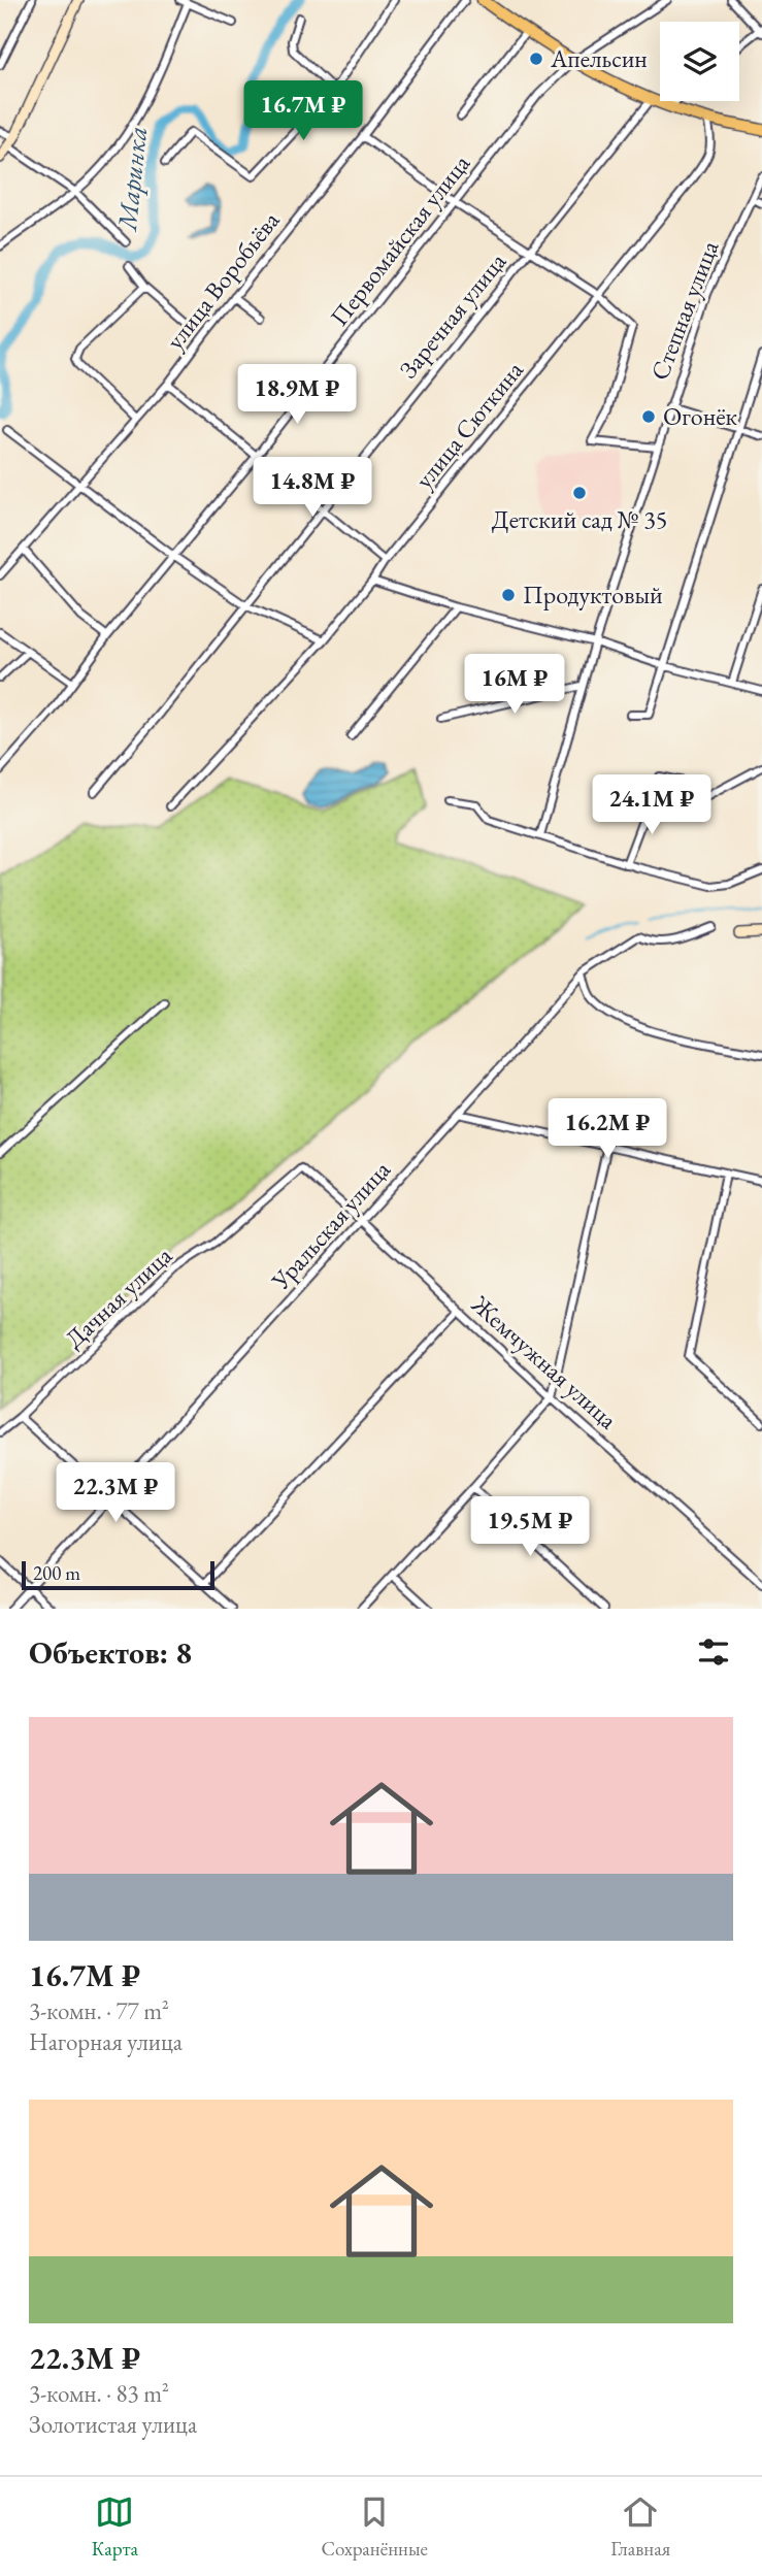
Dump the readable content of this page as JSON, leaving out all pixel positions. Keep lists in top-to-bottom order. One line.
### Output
{"streets":{"street":["Первомайская улица","улица Воробьёва","Степная улица","Заречная улица","улица Сюткина","Уральская улица","Дачная улица","Жемчужная улица"]},"crossings":[["Уральская улица","Жемчужная улица"],["Дачная улица","Жемчужная улица"]],"water":["Маринка"],"places":["Апельсин","Огонёк","Детский сад № 35","Продуктовый"],"scale_bar":"200 m","page":{"price":["16.7M ₽","18.9M ₽","14.8M ₽","16M ₽","24.1M ₽","16.2M ₽","22.3M ₽","19.5M ₽"],"scale":"200 m","heading":"Объектов: 8","list":[{"name":"16.7M ₽","note":"3-комн. · 77 m² · Нагорная улица"},{"name":"22.3M ₽","note":"3-комн. · 83 m² · Золотистая улица"}],"tabs":["Карта","Сохранённые","Главная"]}}
